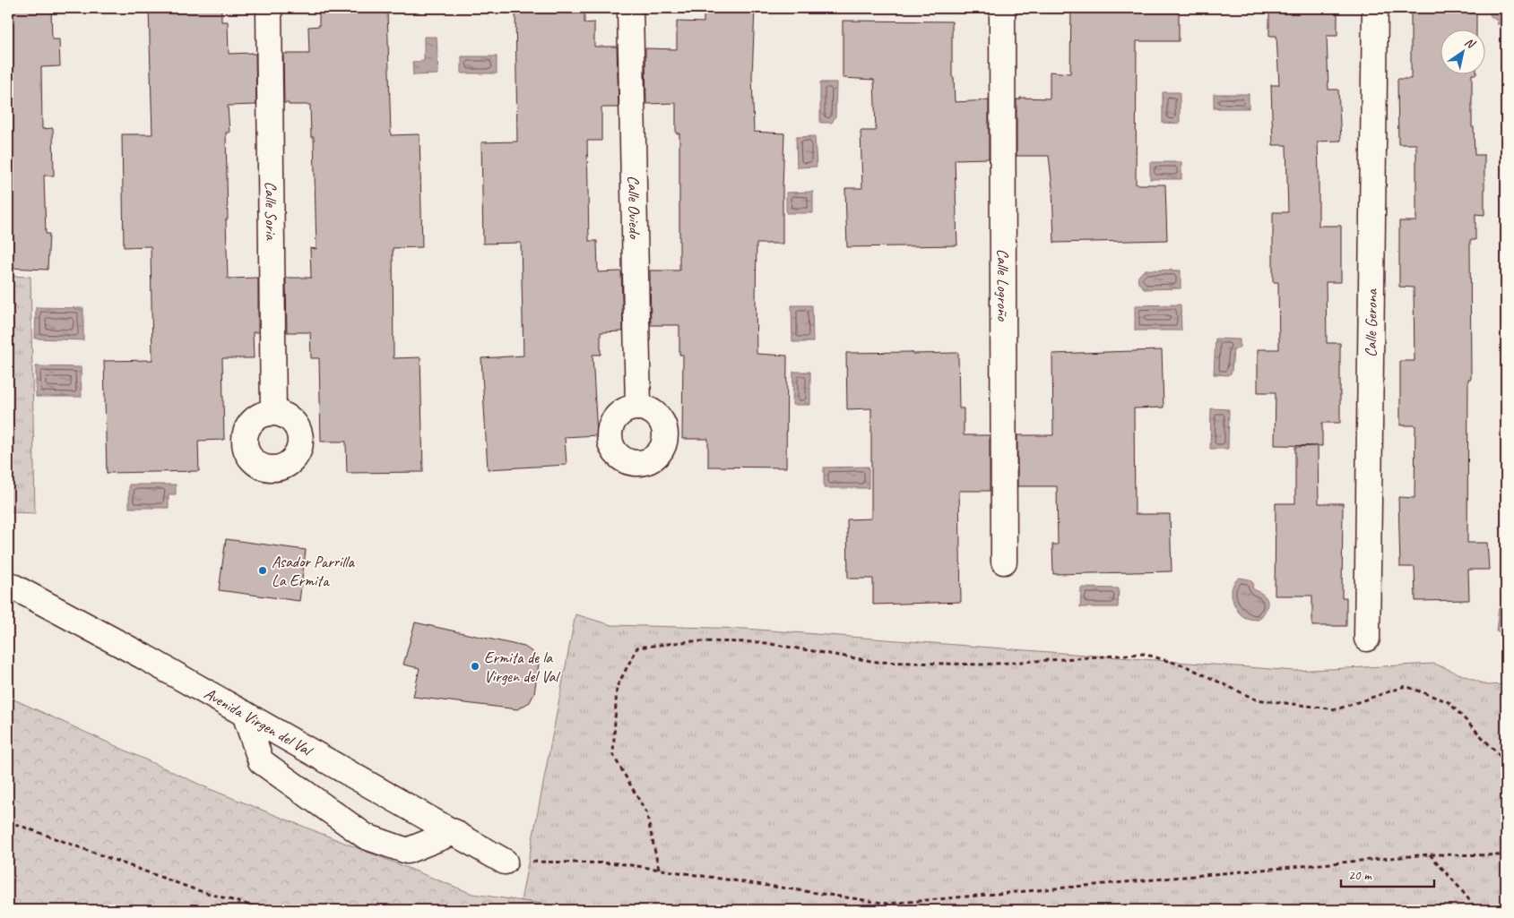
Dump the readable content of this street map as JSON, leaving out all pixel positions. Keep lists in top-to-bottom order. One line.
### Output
{"streets":{"street":["Calle Oviedo","Calle Soria","Calle Logroño","Calle Gerona","Avenida Virgen del Val"]},"places":["Asador Parrilla La Ermita","Ermita de la Virgen del Val"],"scale_bar":"20 m","north":"top right"}
